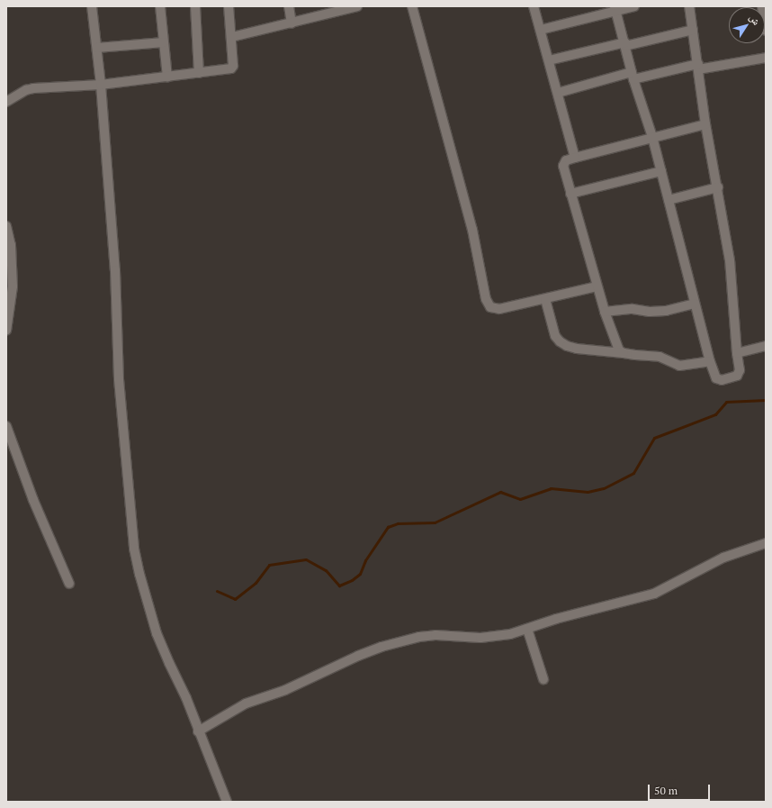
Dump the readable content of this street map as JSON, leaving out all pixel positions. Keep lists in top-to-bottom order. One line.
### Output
{"scale_bar":"50 m","north":"top right"}
